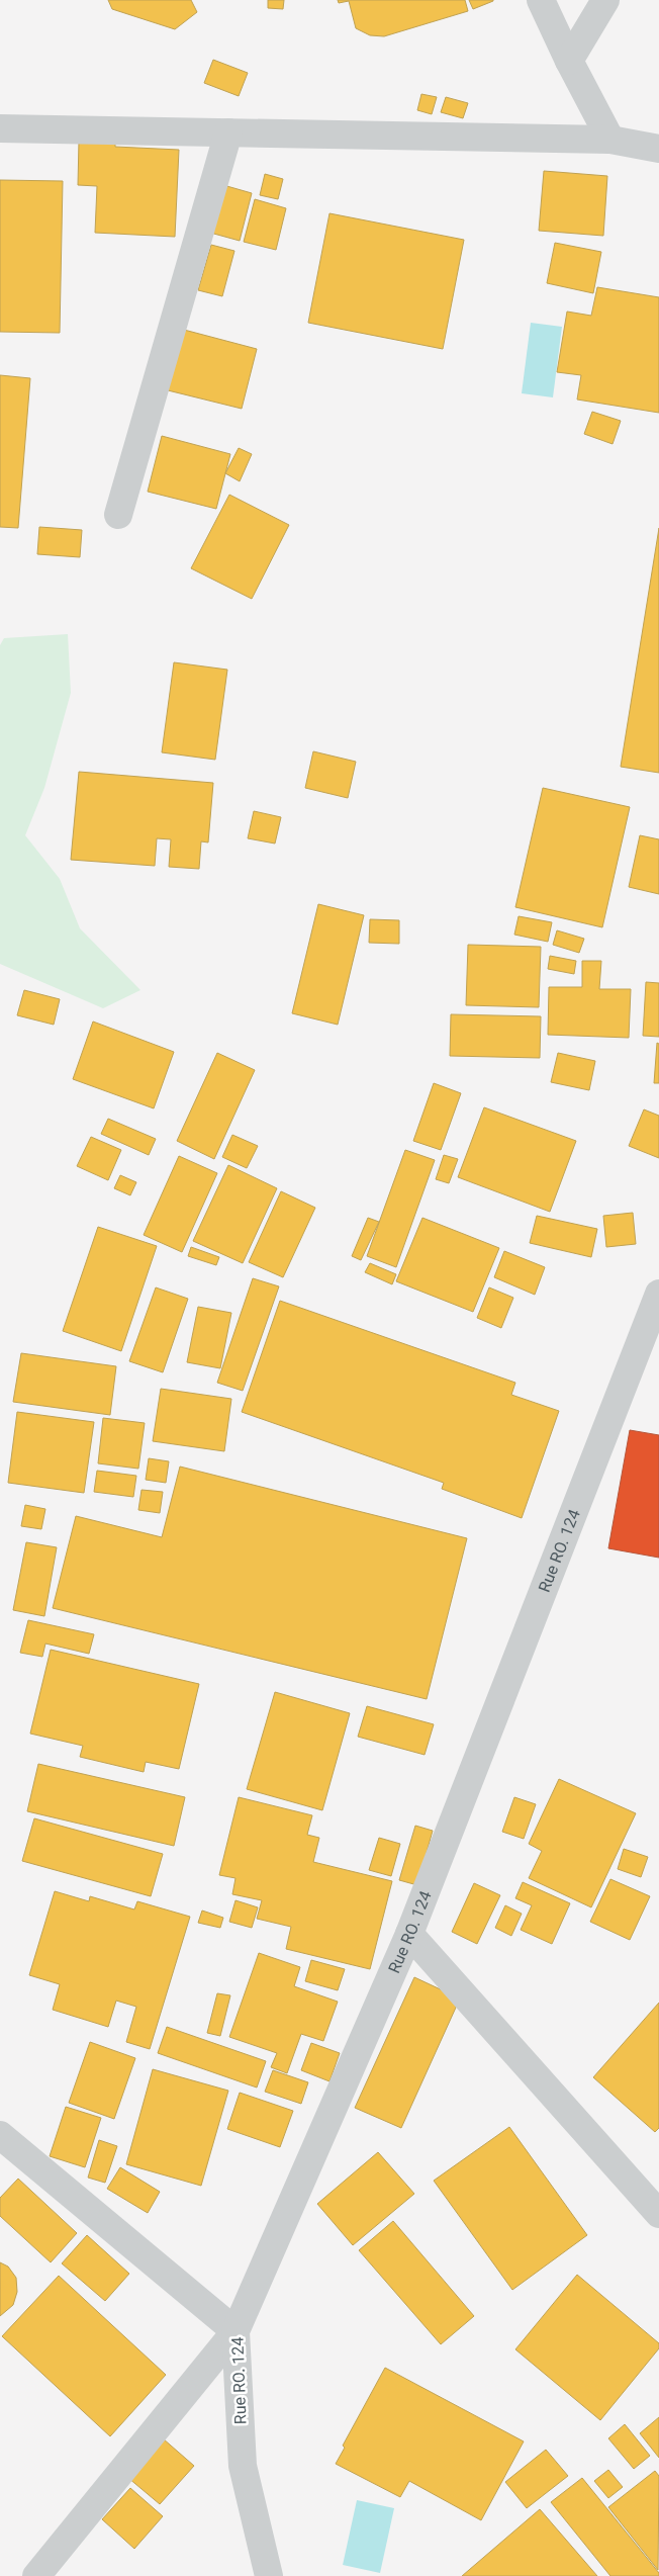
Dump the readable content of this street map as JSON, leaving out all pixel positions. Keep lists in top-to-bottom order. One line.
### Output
{"streets":{"street":["Rue RO. 124"]}}
